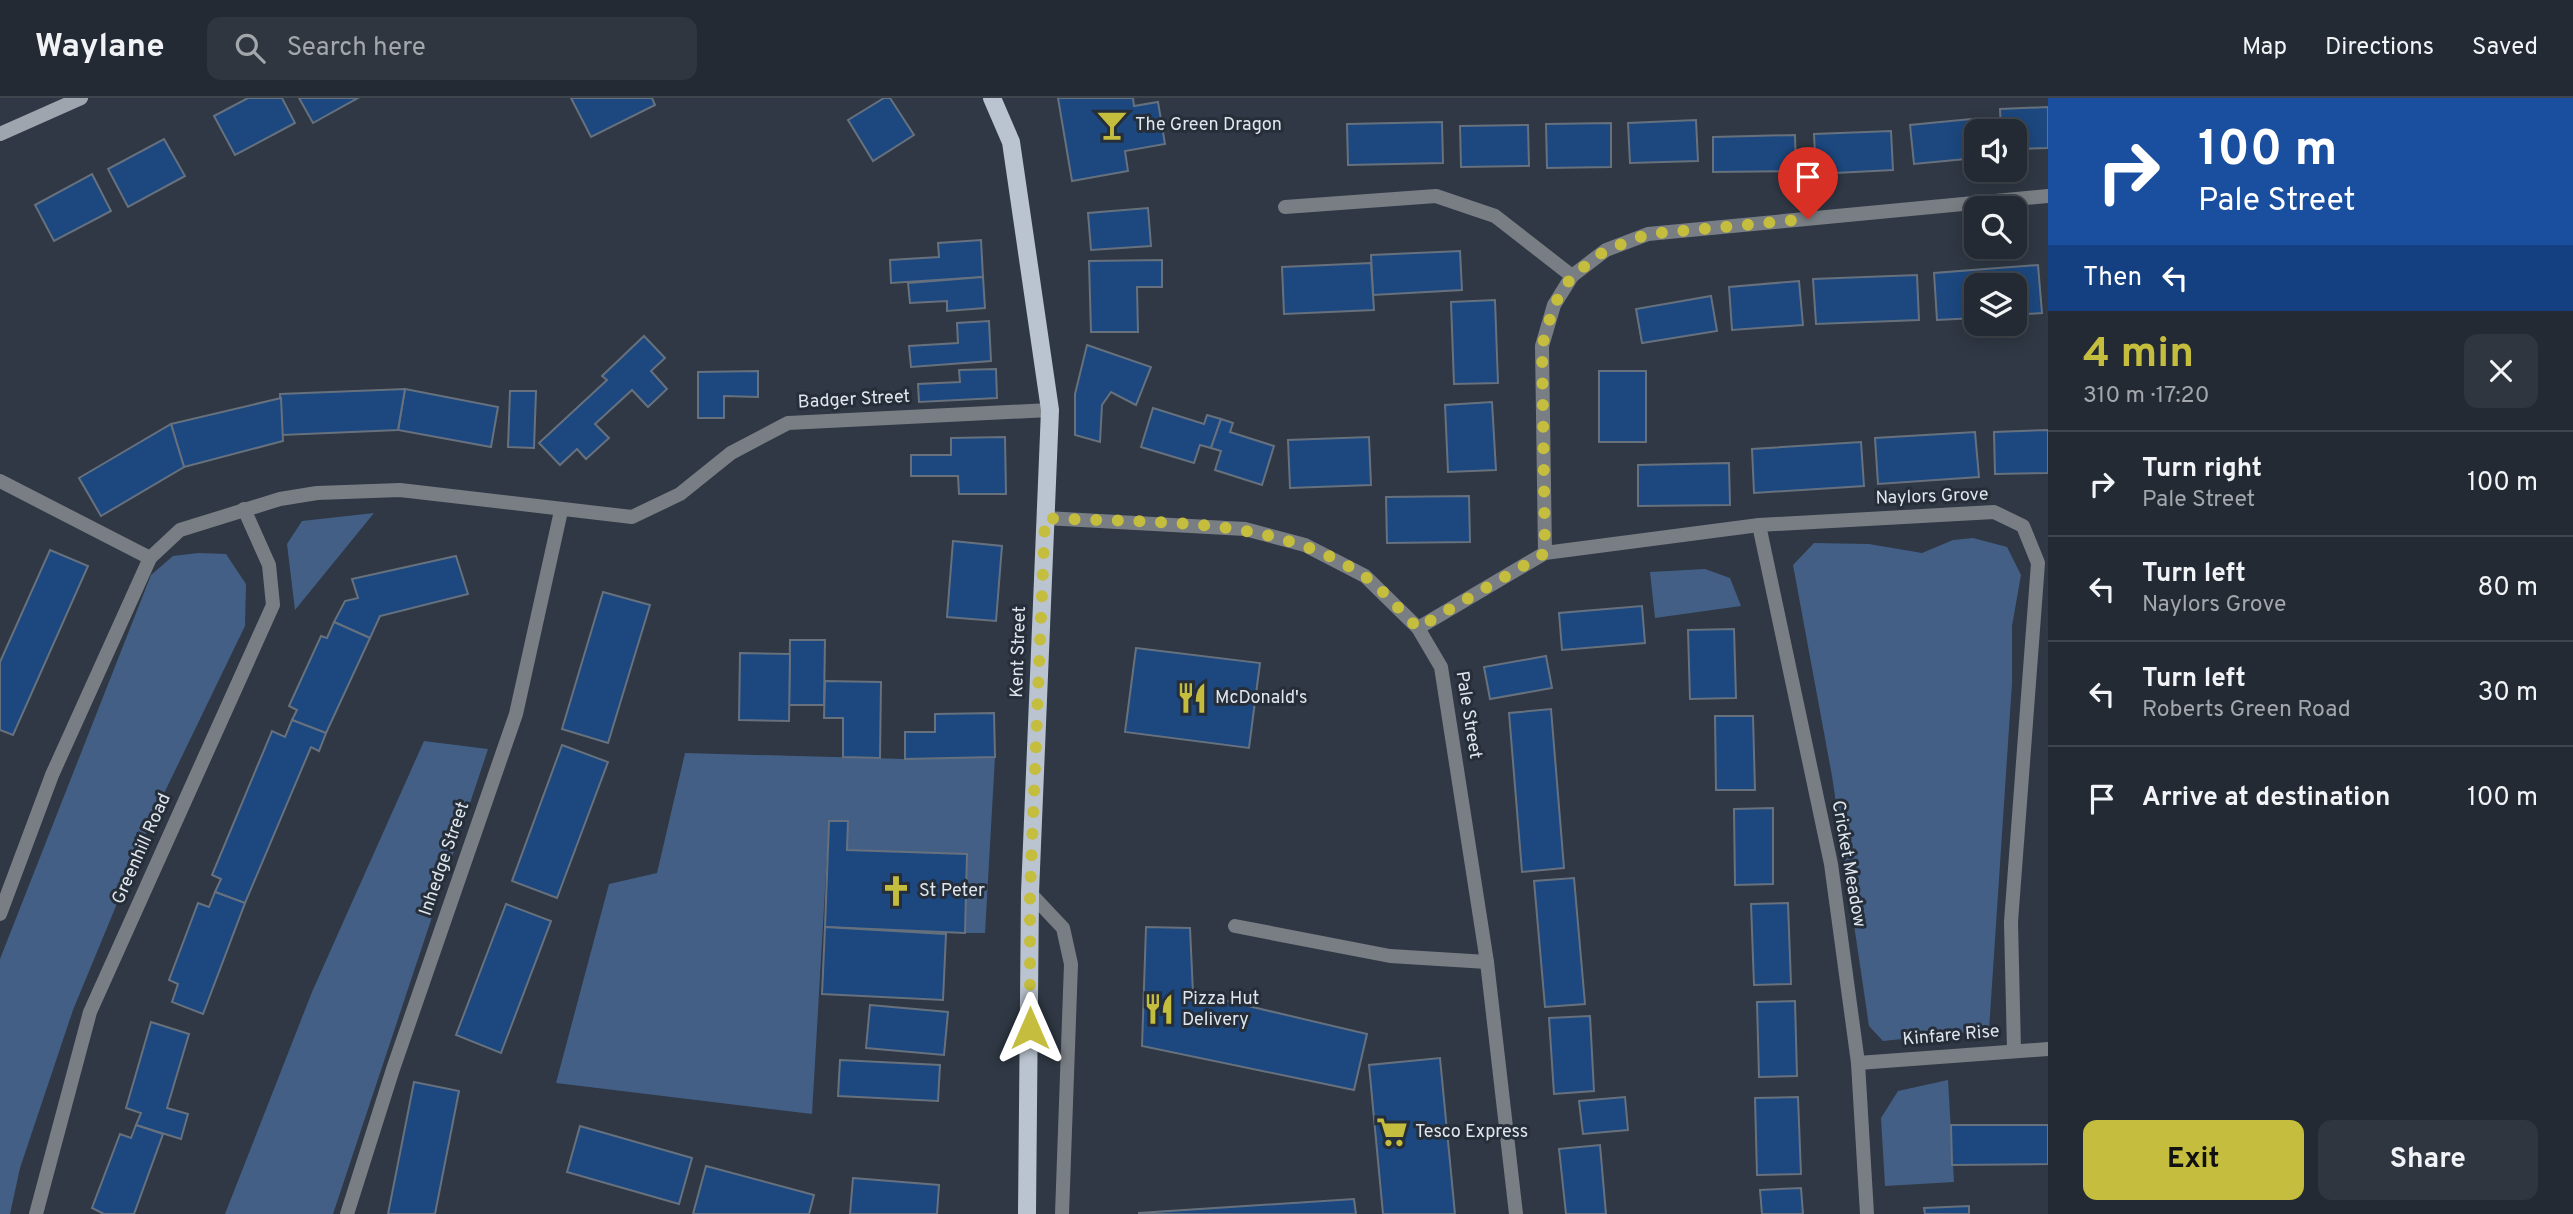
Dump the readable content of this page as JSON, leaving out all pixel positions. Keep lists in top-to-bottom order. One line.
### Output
{"streets":{"main road":["Kent Street"],"street":["Badger Street","Naylors Grove","Pale Street","Greenhill Road","Inhedge Street","Cricket Meadow","Kinfare Rise"]},"crossings":[["Badger Street","Kent Street"],["Badger Street","Greenhill Road"],["Badger Street","Inhedge Street"],["Naylors Grove","Pale Street"],["Naylors Grove","Cricket Meadow"],["Naylors Grove","Kinfare Rise"],["Kent Street","Pale Street"],["Cricket Meadow","Kinfare Rise"]],"places":{"bar":["The Green Dragon"],"restaurant":["McDonald's","Pizza Hut Delivery"],"church":["St Peter"],"supermarket":["Tesco Express"]},"page":{"header":"Waylane","search":"Search here","nav":["Map","Directions","Saved"],"turn":["100 m","Pale Street"],"then":"Then","heading":["4 min","310 m · 17:20"],"list":[{"name":"Turn right","note":"Pale Street","value":"100 m"},{"name":"Turn left","note":"Naylors Grove","value":"80 m"},{"name":"Turn left","note":"Roberts Green Road","value":"30 m"},{"name":"Arrive at destination","value":"100 m"}],"buttons":["Exit","Share"]}}
